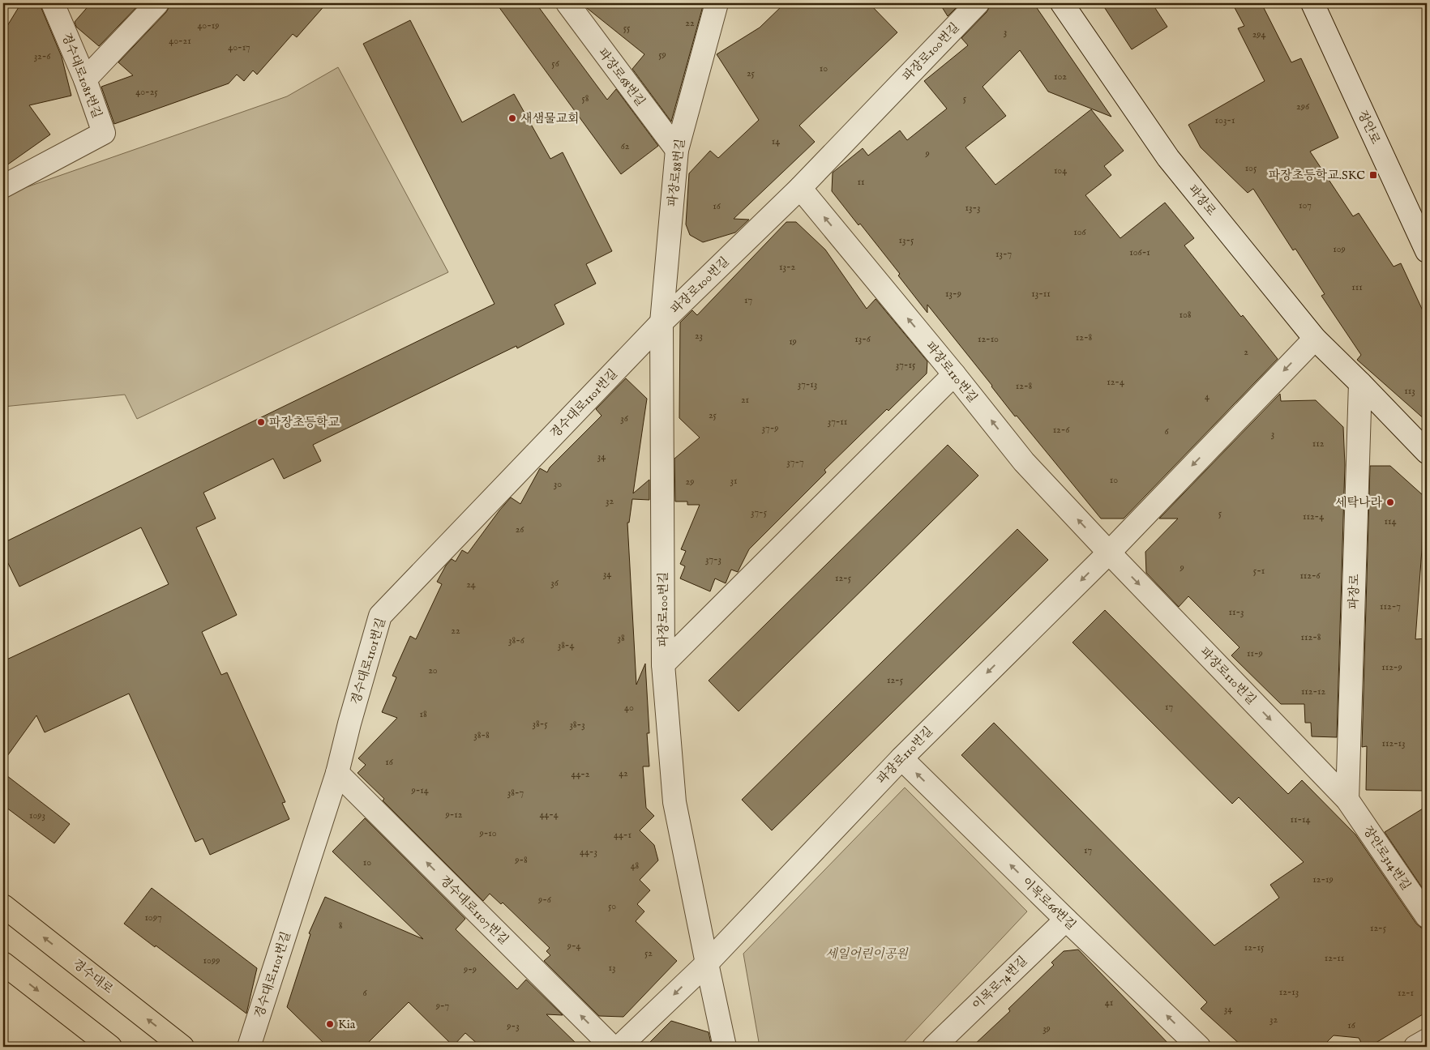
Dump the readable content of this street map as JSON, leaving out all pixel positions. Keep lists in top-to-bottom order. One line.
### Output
{"streets":{"main road":["경수대로"],"street":["파장로100번길","경수대로1081번길","파장로68번길","장안로","파장로88번길","파장로","파장로110번길","경수대로1101번길","장안로314번길","이목로66번길","경수대로1107번길","이목로74번길"]},"crossings":[["파장로100번길","파장로88번길"],["파장로100번길","파장로110번길"],["파장로100번길","경수대로1101번길"],["파장로68번길","파장로88번길"],["파장로88번길","경수대로1101번길"],["파장로","파장로110번길"],["파장로","장안로314번길"],["파장로110번길","장안로314번길"],["파장로110번길","이목로66번길"],["경수대로1101번길","경수대로1107번길"],["이목로66번길","이목로74번길"]],"one_way":["이목로66번길","경수대로1107번길"],"parks":["세일어린이공원"],"places":{"other":["새샘물교회","파장초등학교","세탁나라","Kia"],"transit":["파장초등학교.SKC"]},"house_numbers":["22","40-19","55","3","294","40-21","40-17","59","32-6","56","10","25","102","40-25","58","5","296","103-1","14","62","9","105","104","11","107","16","13-3","106","13-5","109","106-1","13-7","13-2","111","13-9","13-11","17","108","23","12-8","13-6","12-10","19","2","37-15","12-4","37-13","12-8","113","4","21","25","36","37-11","37-9","12-6","6","3","112","34","37-7","10","31","29","30","32","37-5","5","112-4","114","26","37-3","9","5-1","34","112-6","12-5","36","24","112-7","11-3","22","112-8","38","38-6","38-4","11-9","112-9","20","12-5","112-12","17","40","18","38-5","38-3","38-8","112-13","16","42","44-2","9-14","38-7","9-12","44-4","1093","11-14","9-10","44-1","17","44-3","9-8","10","48","12-19","9-6","50","1097","8","12-5","9-4","12-15","52","12-11","1099","13","9-9","12-13","6","12-1","41","9-7","34","32","16","9-3","39"]}
